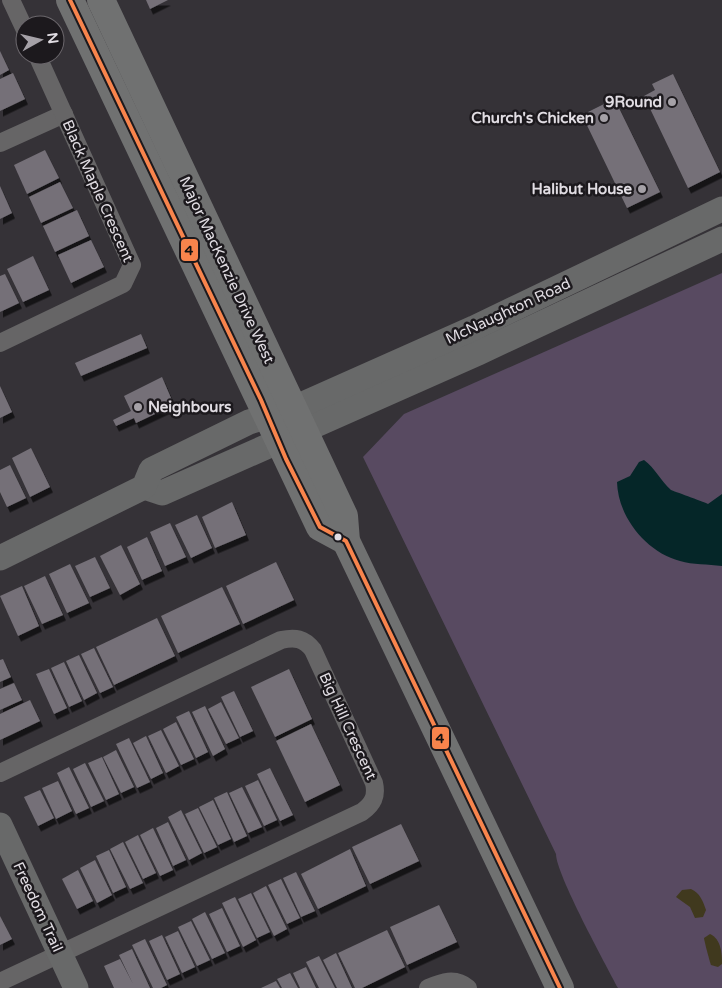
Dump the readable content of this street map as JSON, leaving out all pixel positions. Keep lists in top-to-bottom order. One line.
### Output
{"streets":{"main road":["Major MacKenzie Drive West"],"street":["Black Maple Crescent","McNaughton Road","Big Hill Crescent","Freedom Trail"]},"crossings":[["Major MacKenzie Drive West","McNaughton Road"],["Big Hill Crescent","Freedom Trail"]],"places":["9Round","Church's Chicken","Halibut House","Neighbours"],"lines":["transit line 4"],"north":"right"}
